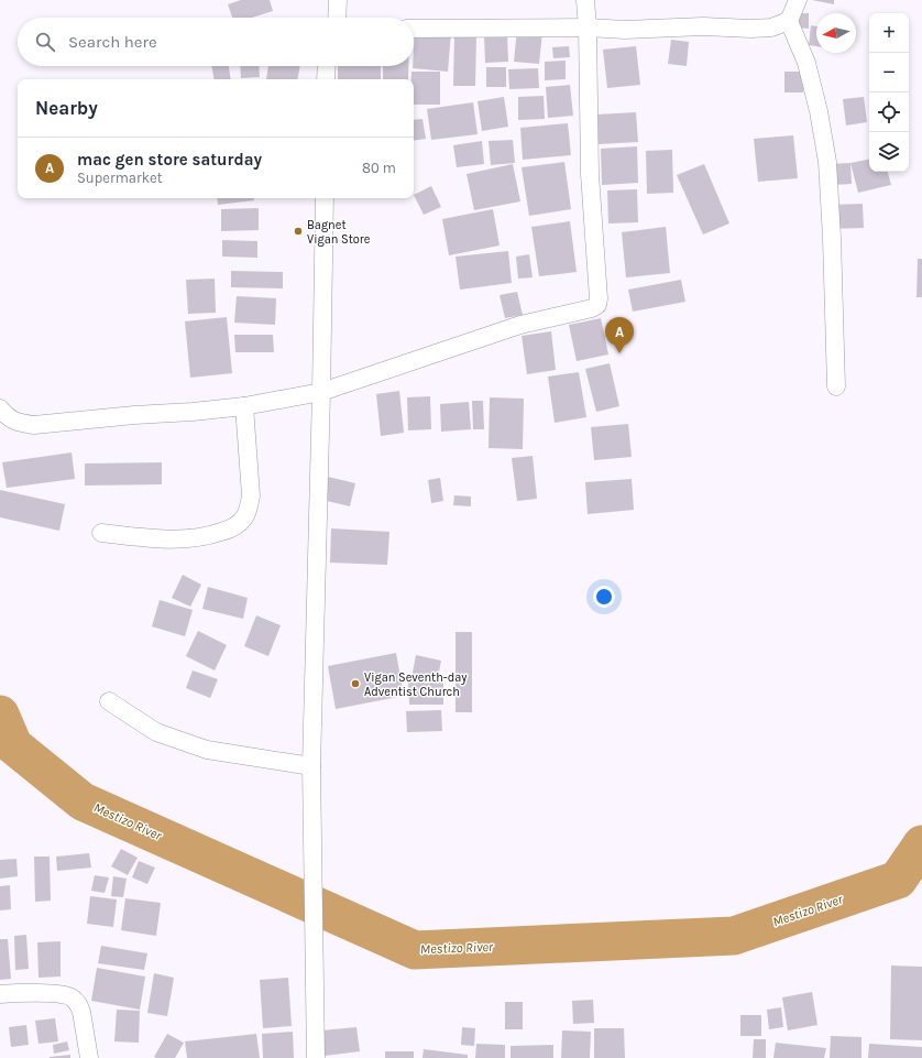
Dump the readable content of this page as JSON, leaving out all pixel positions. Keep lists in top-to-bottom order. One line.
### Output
{"water":["Mestizo River"],"places":["Bagnet Vigan Store","Vigan Seventh-day Adventist Church"],"north":"left","page":{"map_buttons":["+","−"],"search":"Search here","heading":"Nearby","list":[{"mark":"A","name":"mac gen store saturday","note":"Supermarket","value":"80 m"}],"pins":"A"}}
